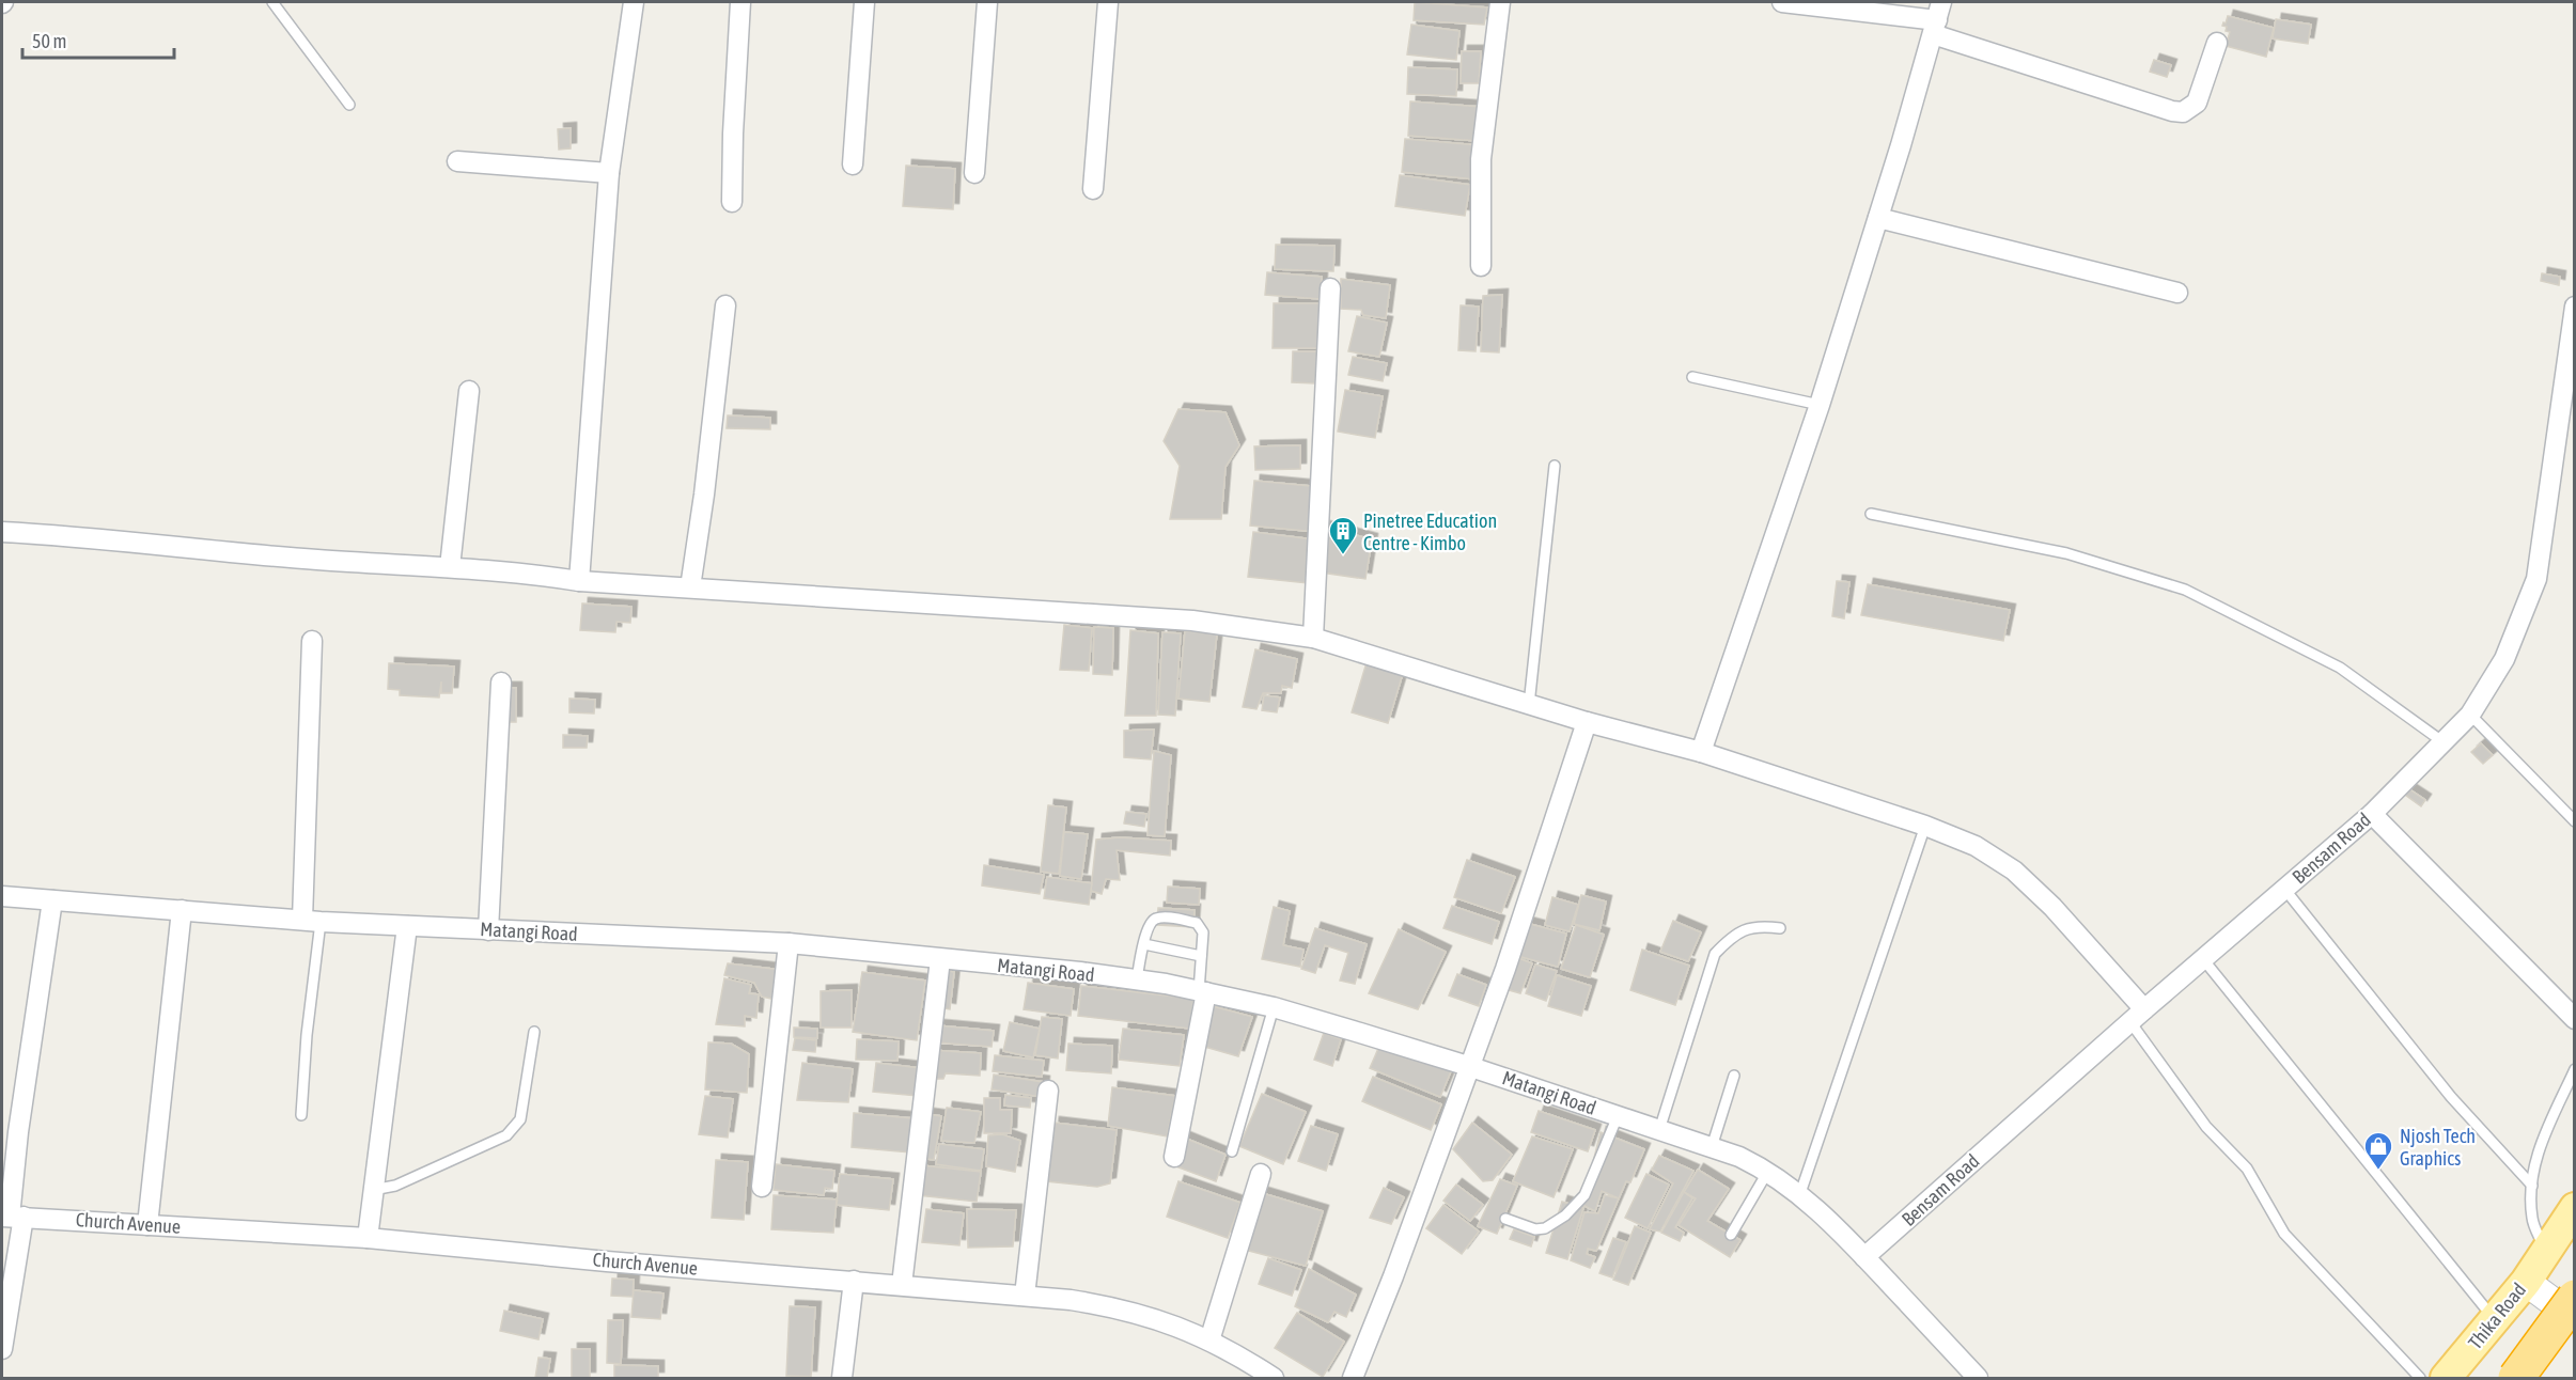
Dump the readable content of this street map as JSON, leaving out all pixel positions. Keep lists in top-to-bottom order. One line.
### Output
{"streets":{"main road":["Thika Road"],"street":["Bensam Road","Matangi Road","Church Avenue"]},"crossings":[["Bensam Road","Matangi Road"]],"places":{"building":["Pinetree Education Centre - Kimbo"],"shop":["Njosh Tech Graphics"]},"scale_bar":"50 m"}
